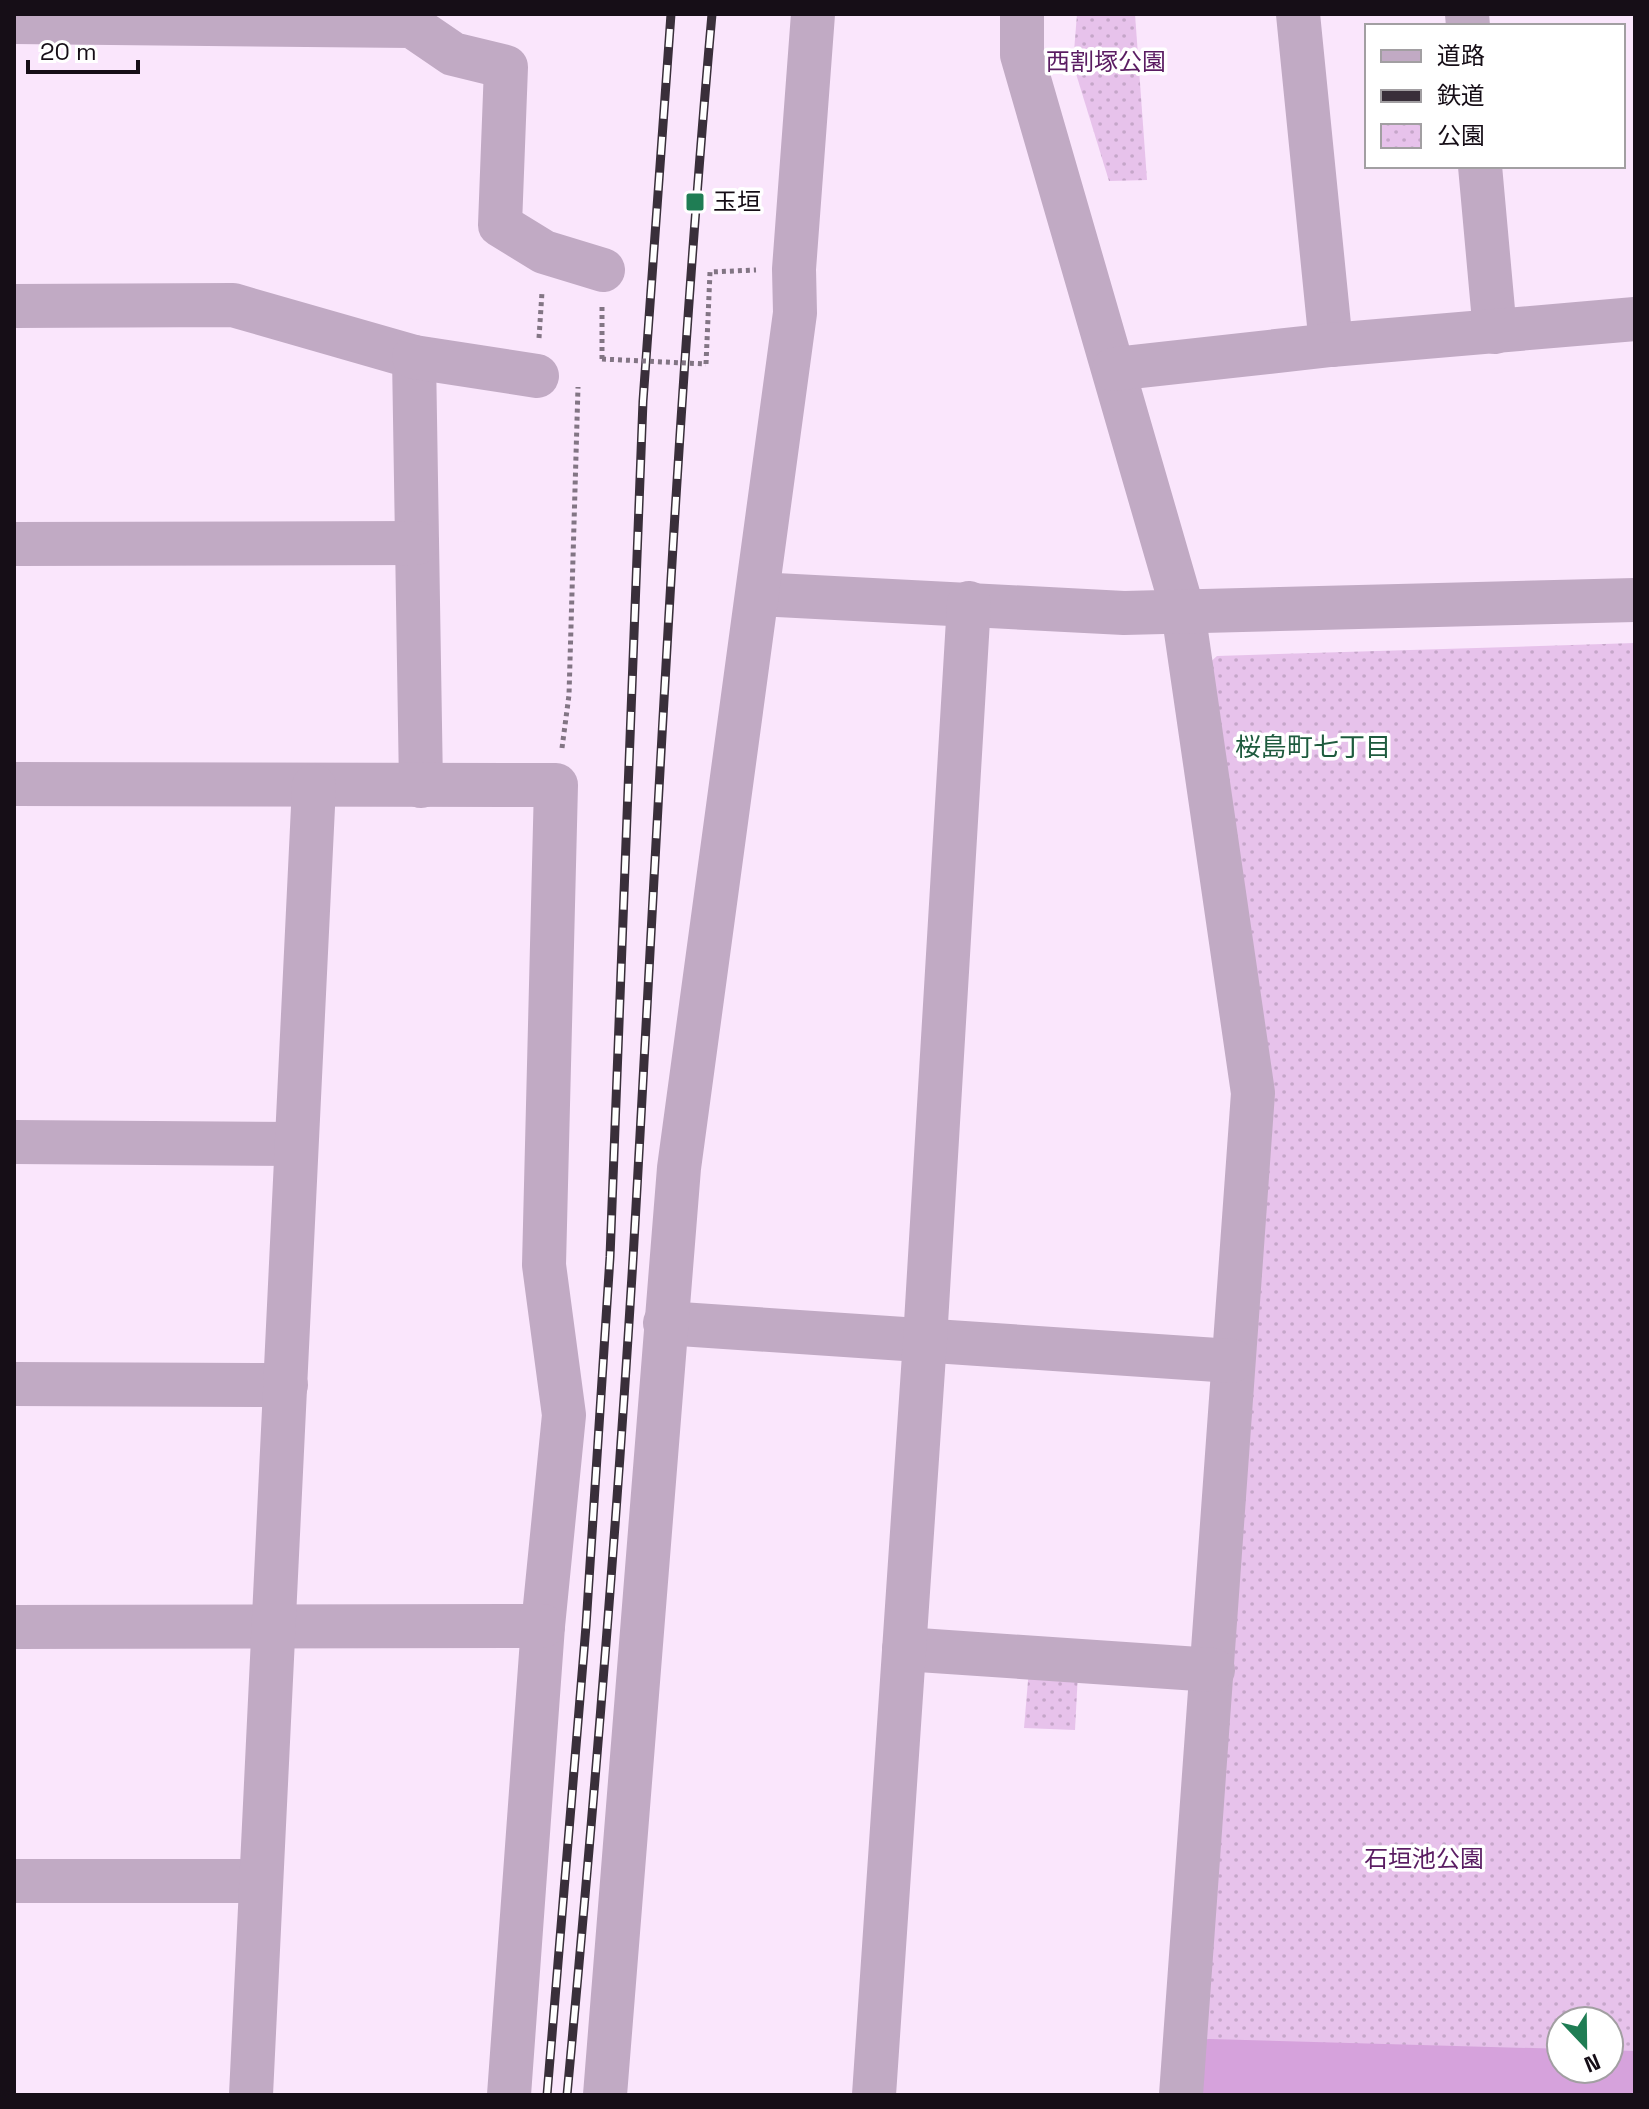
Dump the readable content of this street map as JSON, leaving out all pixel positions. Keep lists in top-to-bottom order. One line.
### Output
{"districts":["桜島町七丁目"],"parks":["西割塚公園","石垣池公園"],"places":{"transit":["玉垣"]},"legend":["道路","鉄道","公園"],"scale_bar":"20 m","north":"bottom"}
